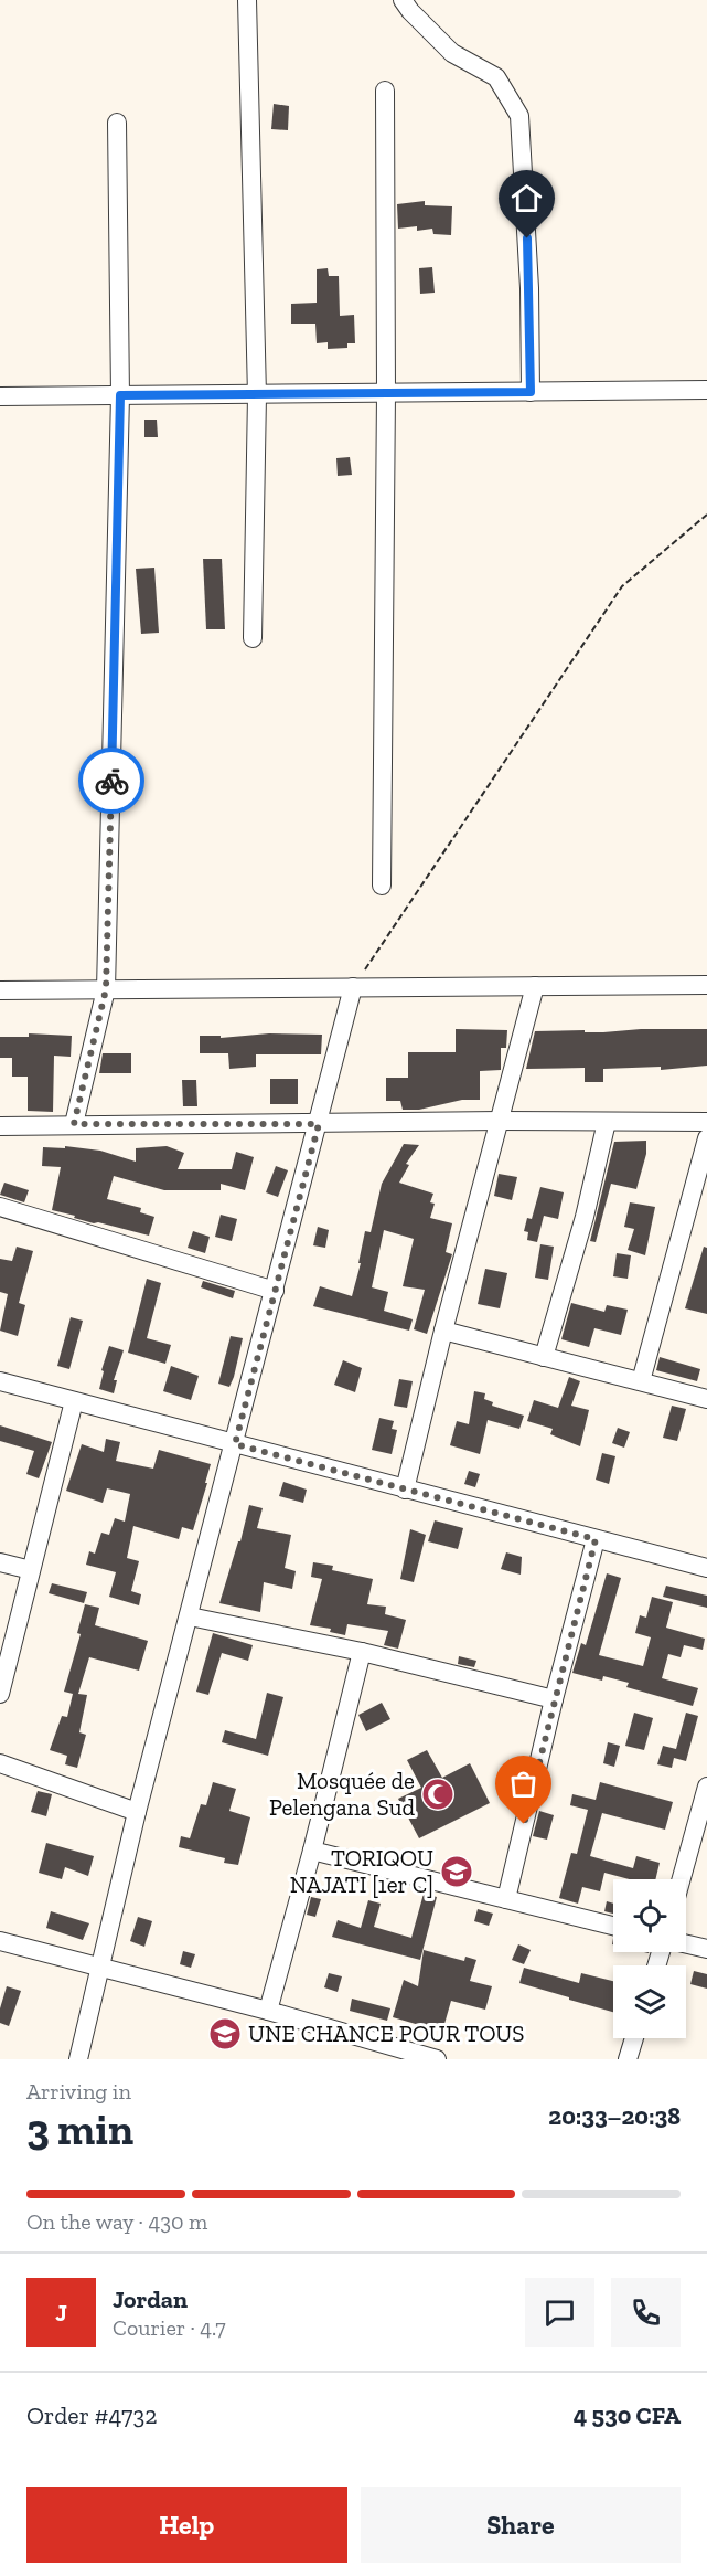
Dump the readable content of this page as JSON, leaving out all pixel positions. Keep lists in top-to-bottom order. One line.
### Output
{"places":{"mosque":["Mosquée de Pelengana Sud"],"school or university":["TORIQOU NAJATI [1er C]","UNE CHANCE POUR TOUS"]},"page":{"heading":["3 min","Arriving in","20:33–20:38"],"panel":["Jordan","Courier · 4.7","Order #4732","4 530 CFA"],"bar":"On the way · 430 m","round":"J","buttons":["Help","Share"]}}
